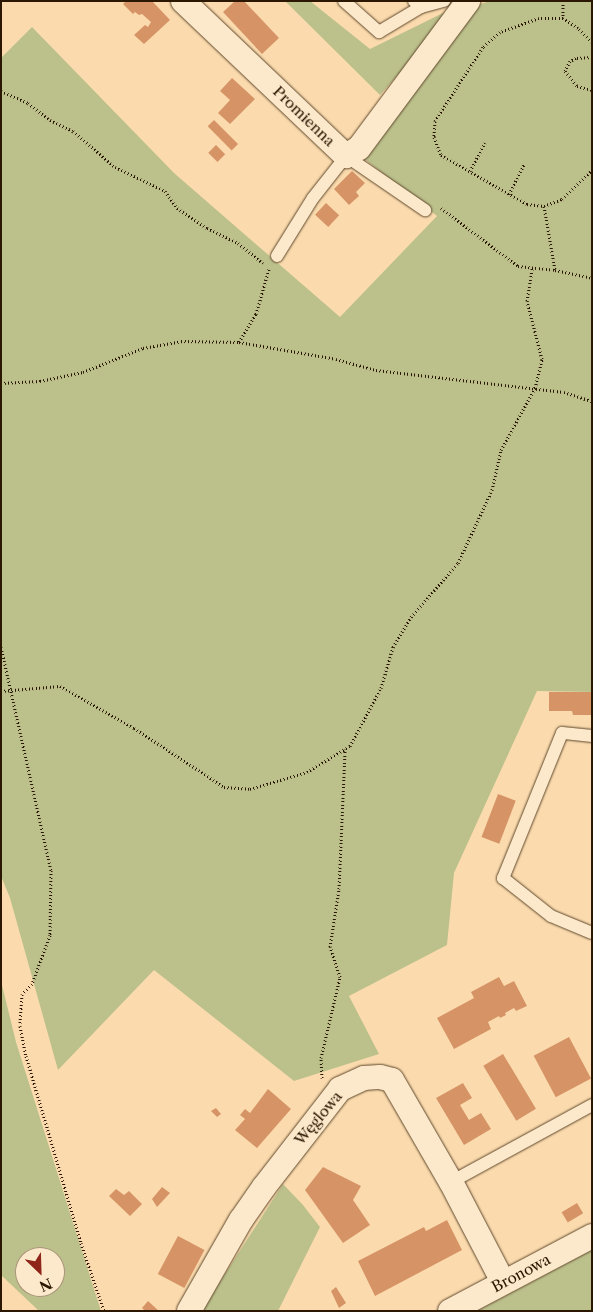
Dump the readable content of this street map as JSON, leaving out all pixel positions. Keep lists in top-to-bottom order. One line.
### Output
{"streets":{"street":["Promienna","Węglowa","Bronowa"]},"crossings":[["Węglowa","Bronowa"]],"north":"bottom right"}
